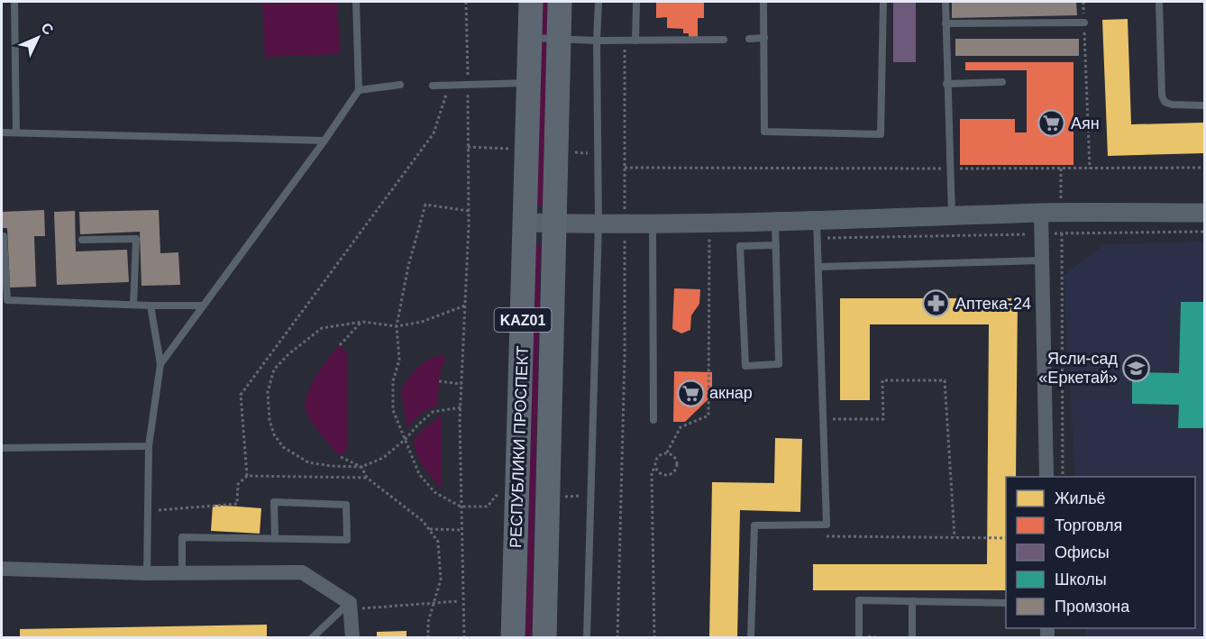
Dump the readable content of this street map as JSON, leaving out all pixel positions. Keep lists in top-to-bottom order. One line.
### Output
{"streets":{"highway":["KАZ01","РЕСПУБЛИКИ ПРОСПЕКТ"]},"places":{"supermarket":["Аян","акнар"],"pharmacy":["Аптека-24"],"school or university":["Ясли-сад «Еркетай»"]},"legend":["Жильё","Торговля","Офисы","Школы","Промзона"],"north":"top right"}
